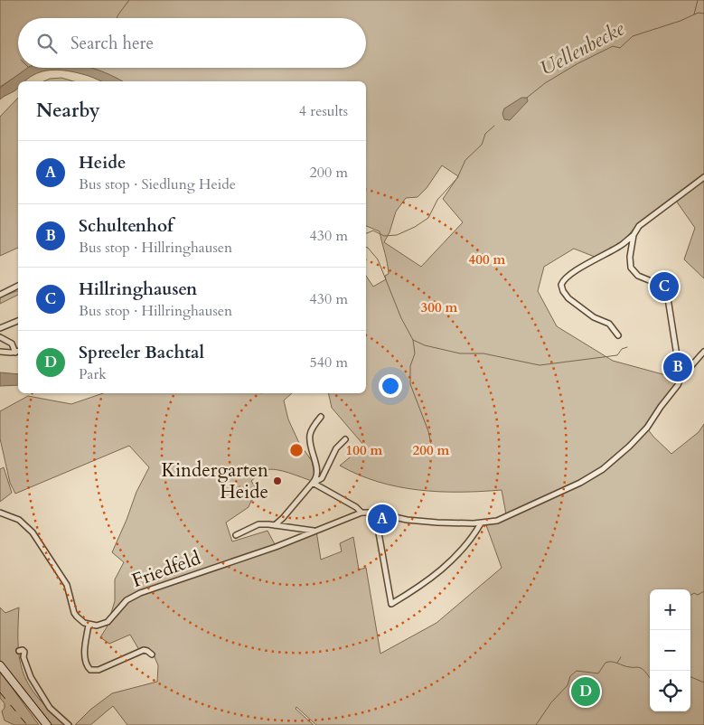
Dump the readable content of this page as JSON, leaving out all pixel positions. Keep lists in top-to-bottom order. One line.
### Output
{"streets":{"street":["Friedfeld"]},"water":["Uellenbecke"],"places":["Kindergarten Heide"],"page":{"search":"Search here","heading":["Nearby","4 results"],"list":[{"mark":"A","name":"Heide","note":"Bus stop · Siedlung Heide","value":"200 m"},{"mark":"B","name":"Schultenhof","note":"Bus stop · Hillringhausen","value":"430 m"},{"mark":"C","name":"Hillringhausen","note":"Bus stop · Hillringhausen","value":"430 m"},{"mark":"D","name":"Spreeler Bachtal","note":"Park","value":"540 m"}],"pins":["C","B","A","D"],"map_buttons":["+","−"]},"rings":["400 m","300 m","100 m","200 m"]}
